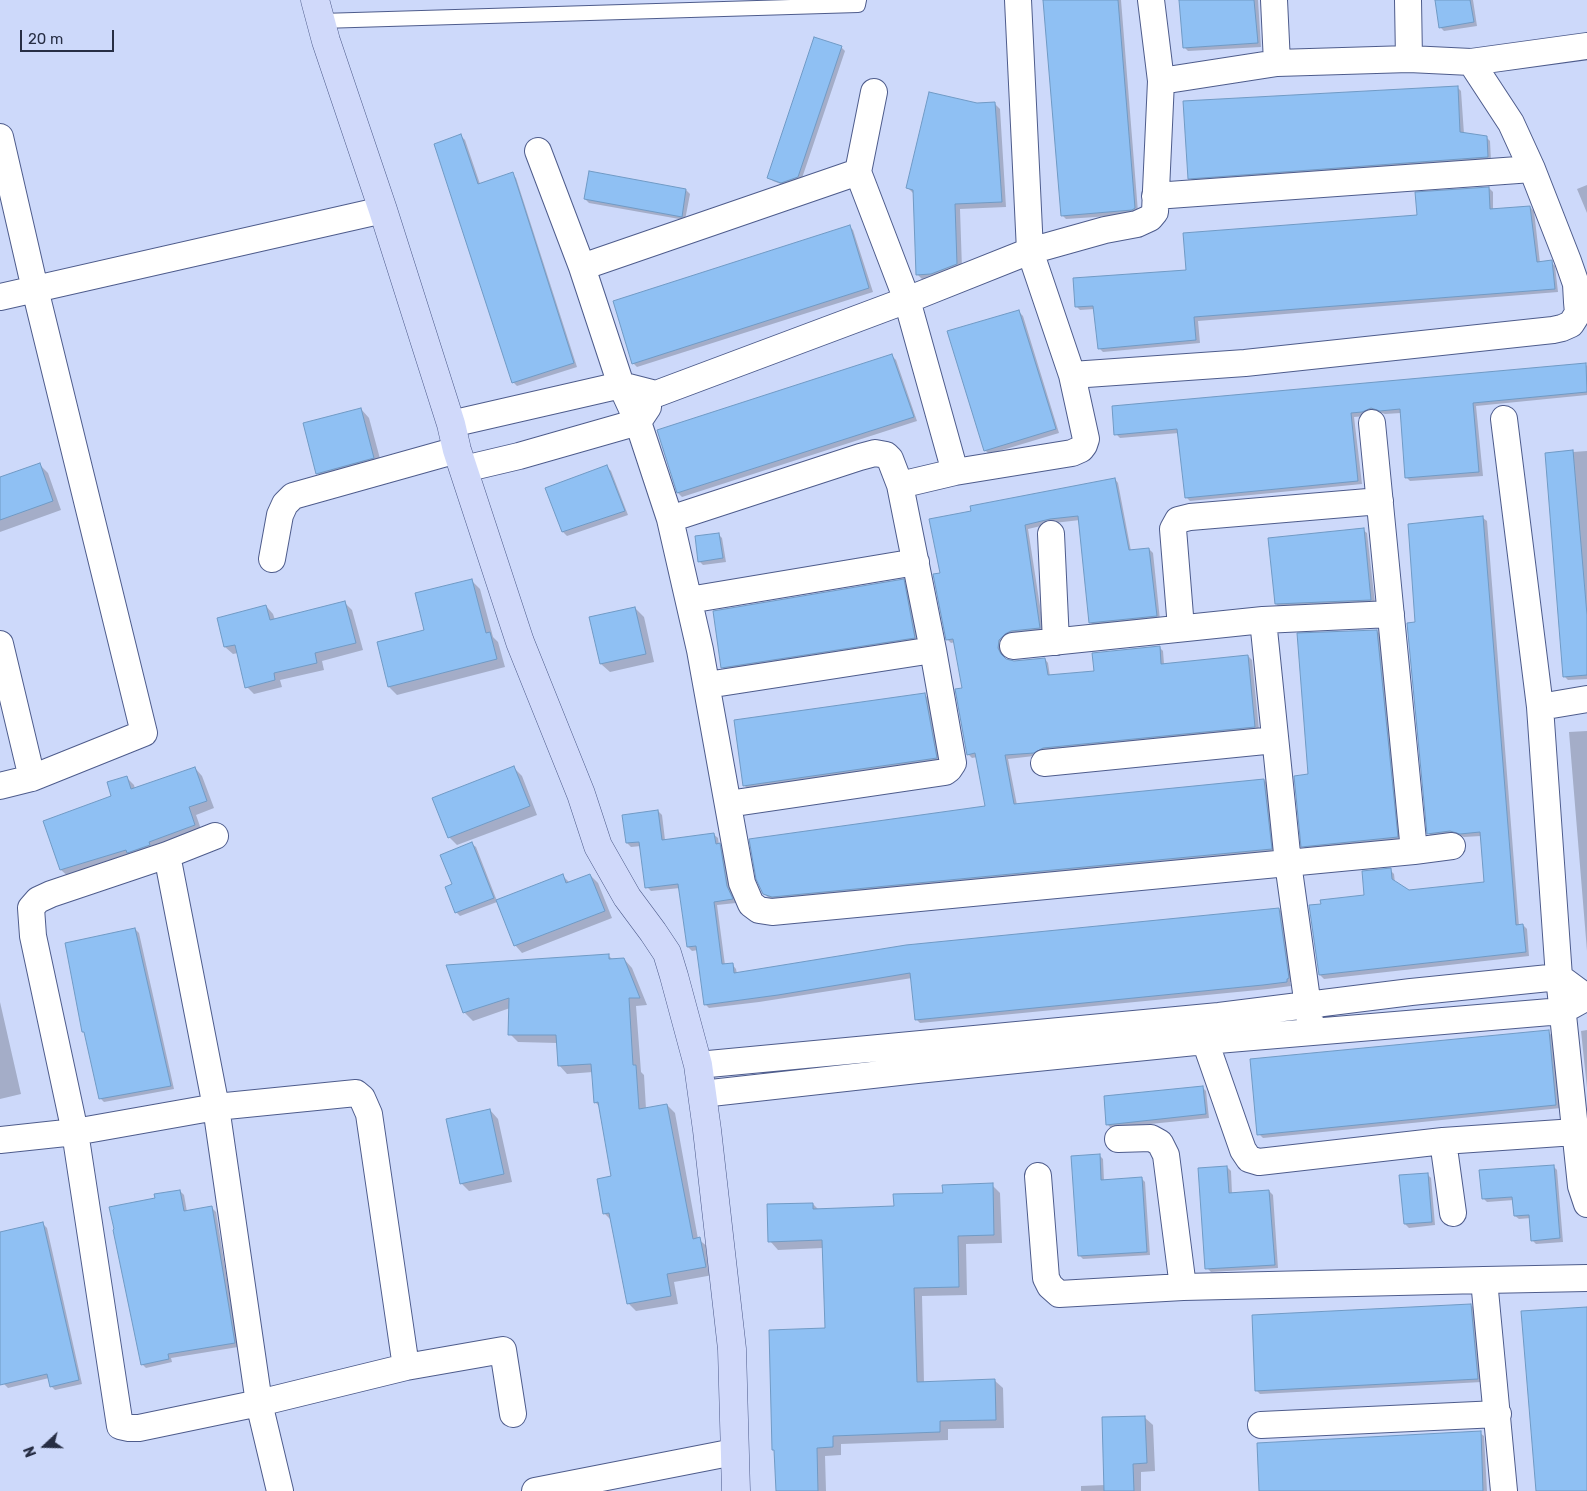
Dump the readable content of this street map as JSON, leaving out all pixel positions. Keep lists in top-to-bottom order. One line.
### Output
{"scale_bar":"20 m","north":"left"}
